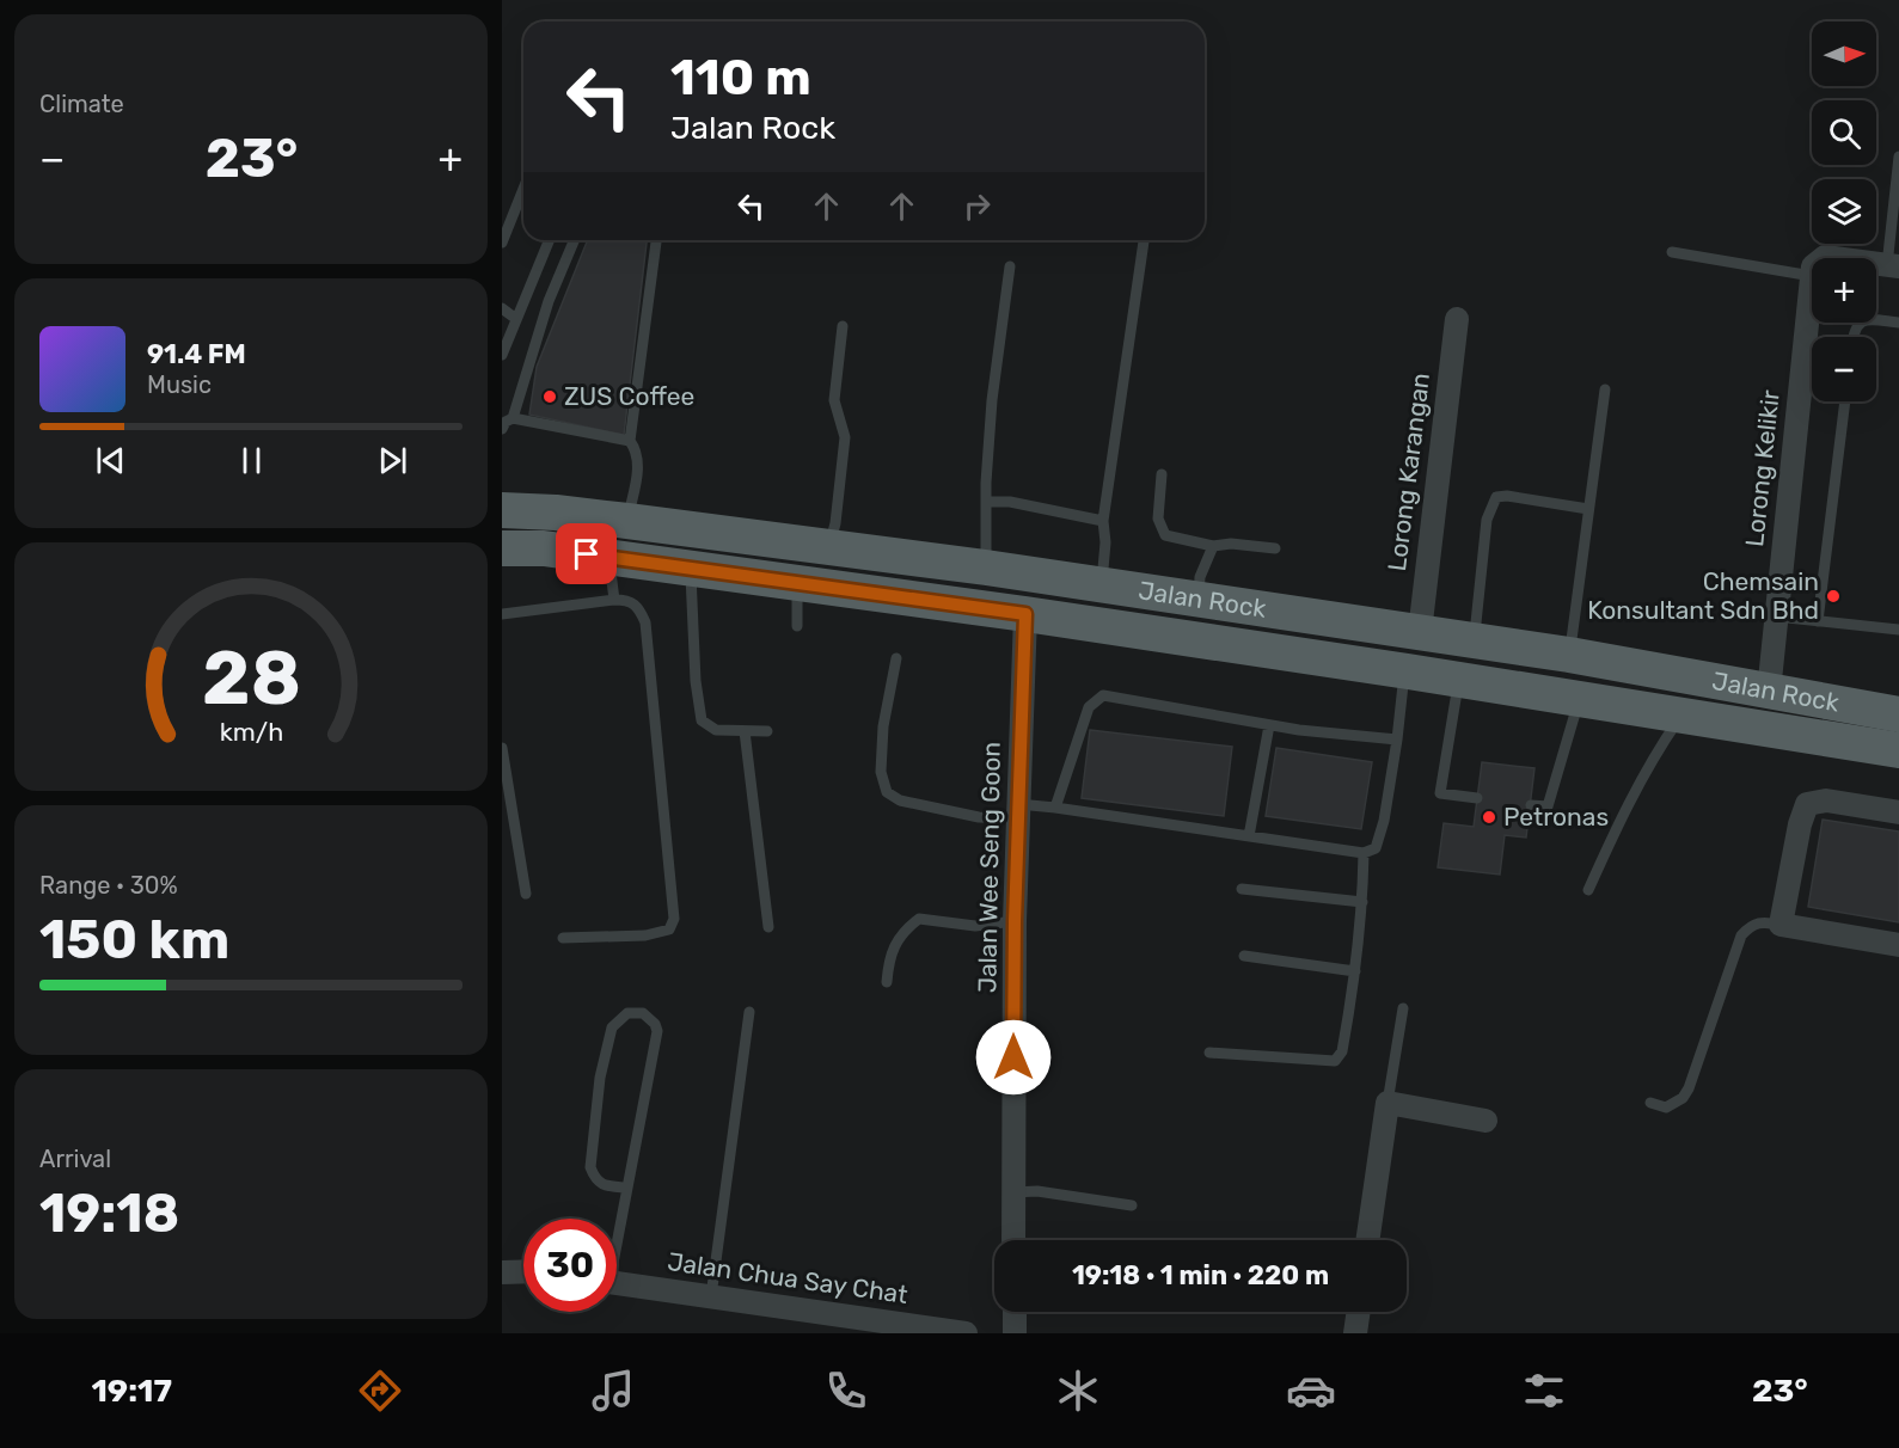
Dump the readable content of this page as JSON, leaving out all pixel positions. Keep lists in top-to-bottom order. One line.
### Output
{"streets":{"main road":["Jalan Rock"],"street":["Lorong Kelikir","Lorong Karangan","Jalan Wee Seng Goon","Jalan Chua Say Chat"]},"crossings":[["Lorong Kelikir","Jalan Rock"],["Lorong Karangan","Jalan Rock"],["Jalan Rock","Jalan Wee Seng Goon"]],"places":["ZUS Coffee","Chemsain Konsultant Sdn Bhd","Petronas"],"north":"right","page":{"tile":["Climate",["Range · 30%","150 km"],["Arrival","19:18"]],"map_buttons":["+","−"],"turn":["110 m","Jalan Rock"],"heat":["−","23°","+"],"song":["91.4 FM","Music"],"limit":"30","trip":"19:18 · 1 min · 220 m","tabs":["19:17","23°"],"gauge":["28","km/h"]}}
